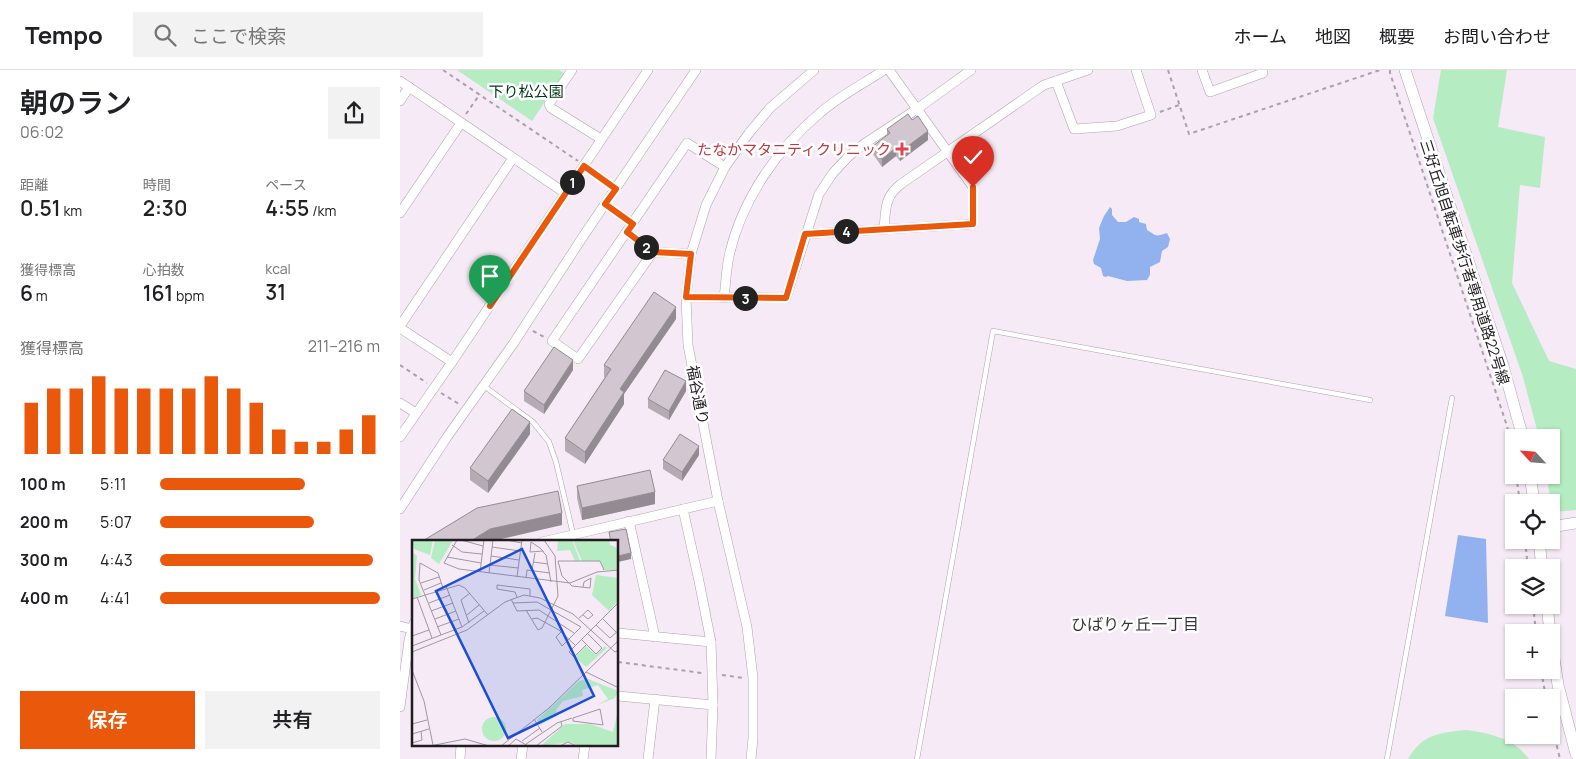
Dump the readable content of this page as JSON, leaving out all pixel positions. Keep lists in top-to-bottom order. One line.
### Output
{"streets":{"street":["福谷通り"],"path":["三好丘旭自転車歩行者専用道路22号線"]},"districts":["ひばりヶ丘一丁目"],"parks":["下り松公園"],"places":{"health":["たなかマタニティクリニック"]},"north":"top left","page":{"header":"Tempo","search":"ここで検索","nav":["ホーム","地図","概要","お問い合わせ"],"heading":["朝のラン","06:02"],"stats":[["距離","0.51 km"],["時間","2:30"],["ペース","4:55 /km"],["獲得標高","6 m"],["心拍数","161 bpm"],["kcal","31"]],"pins":["1","4","2","3"],"chart":["獲得標高","211–216 m"],"map_buttons":["+","−"],"list":[{"name":"100 m","note":"5:11"},{"name":"200 m","note":"5:07"},{"name":"300 m","note":"4:43"},{"name":"400 m","note":"4:41"}],"buttons":["保存","共有"]}}
